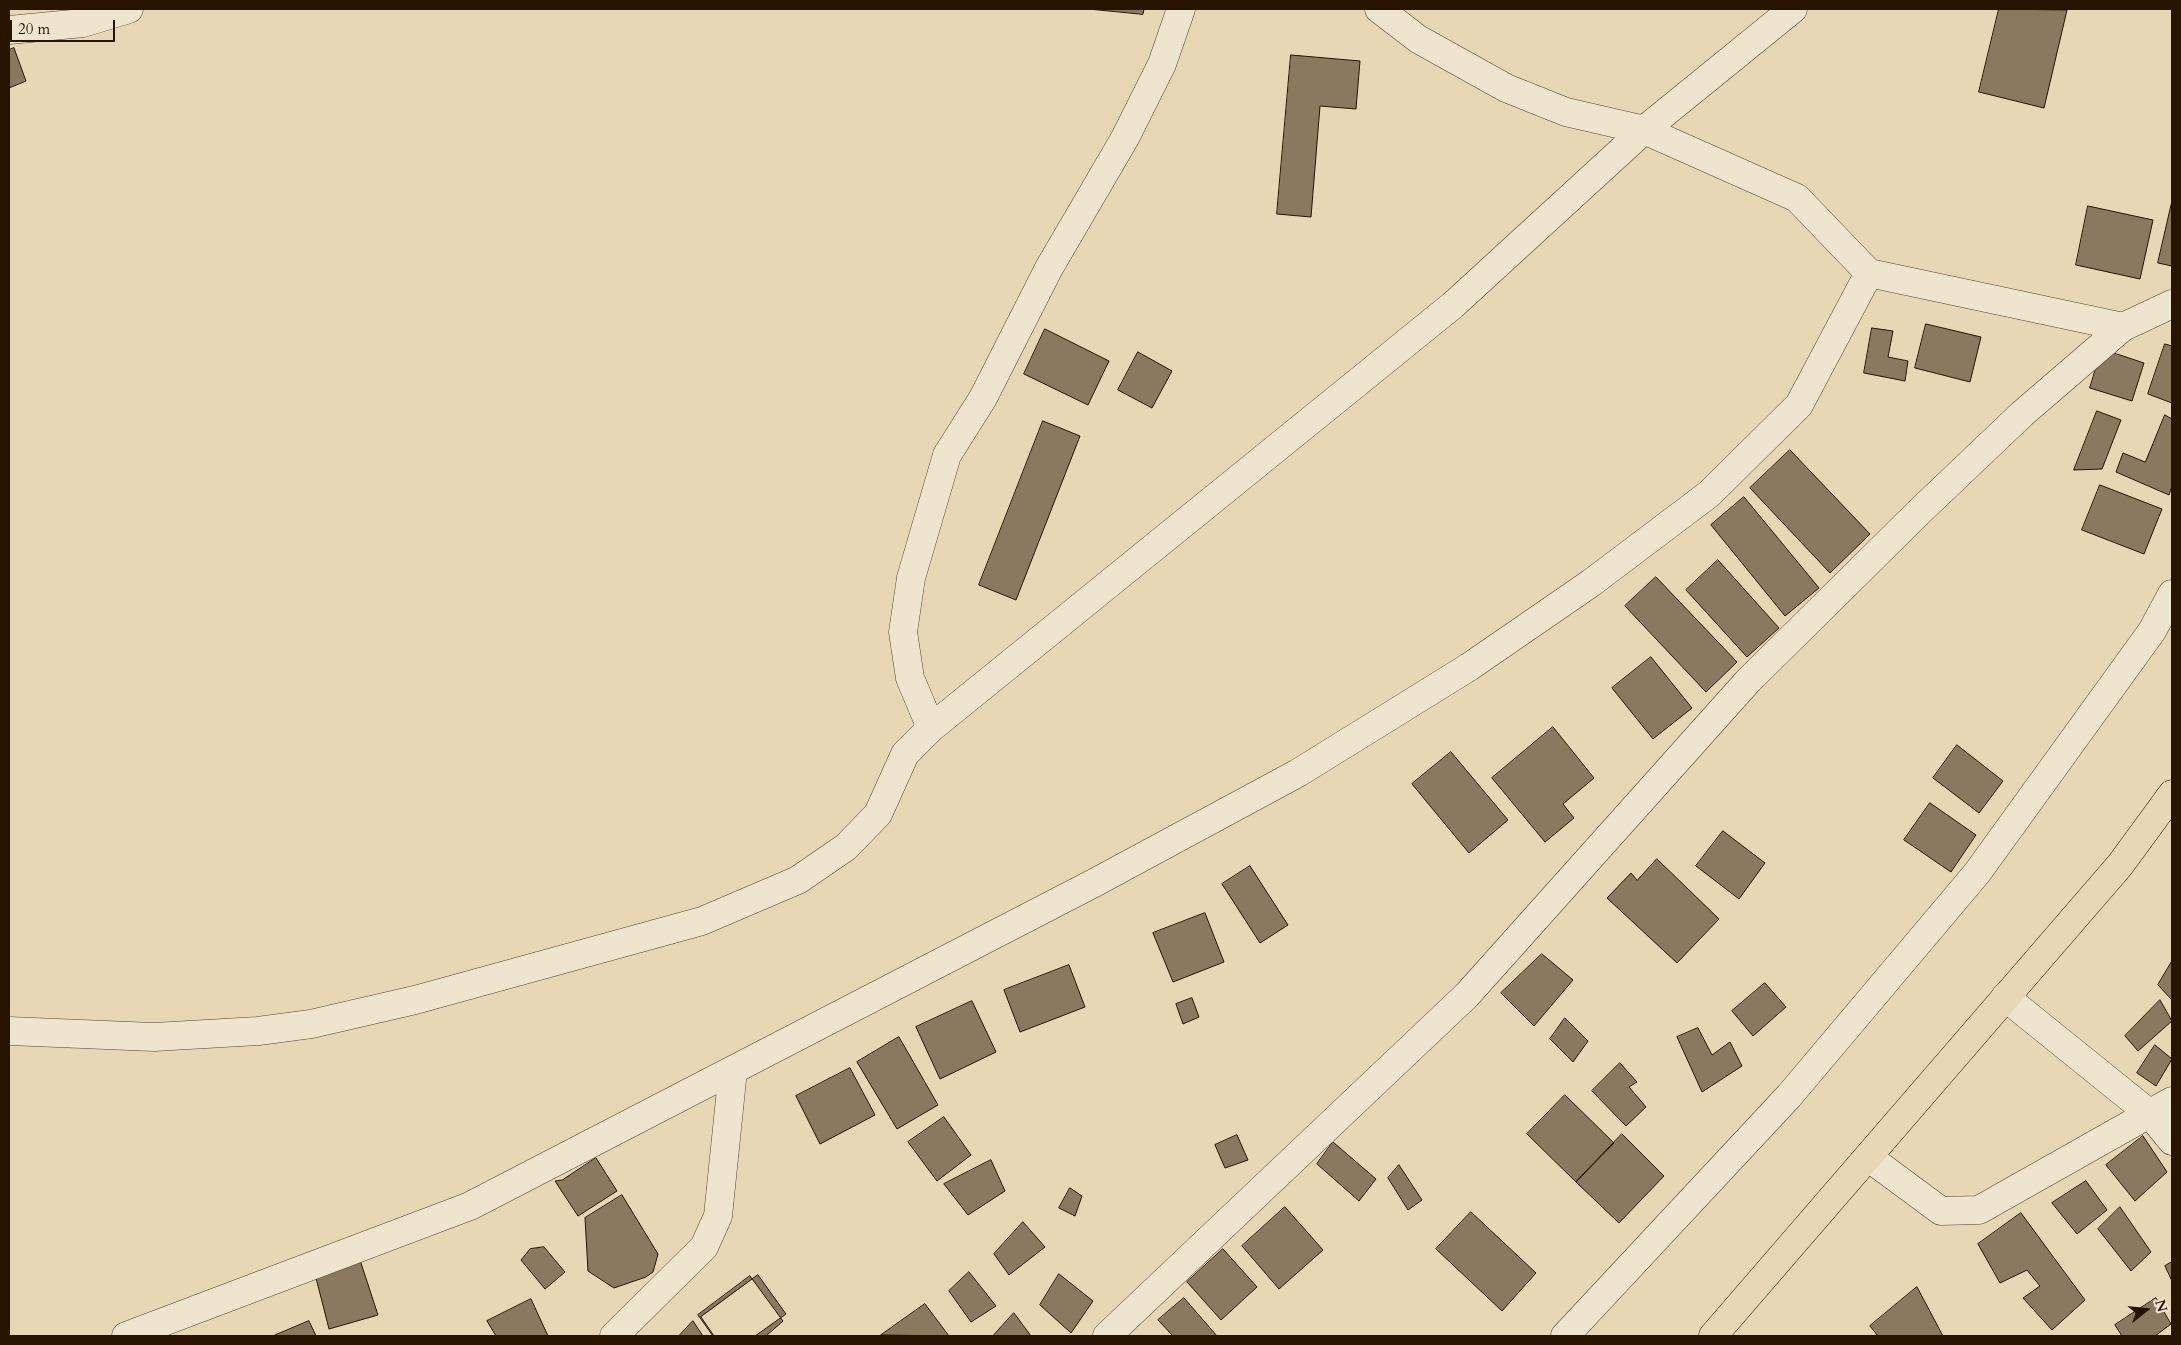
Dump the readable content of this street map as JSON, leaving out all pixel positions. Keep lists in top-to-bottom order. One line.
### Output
{"scale_bar":"20 m","north":"right"}
